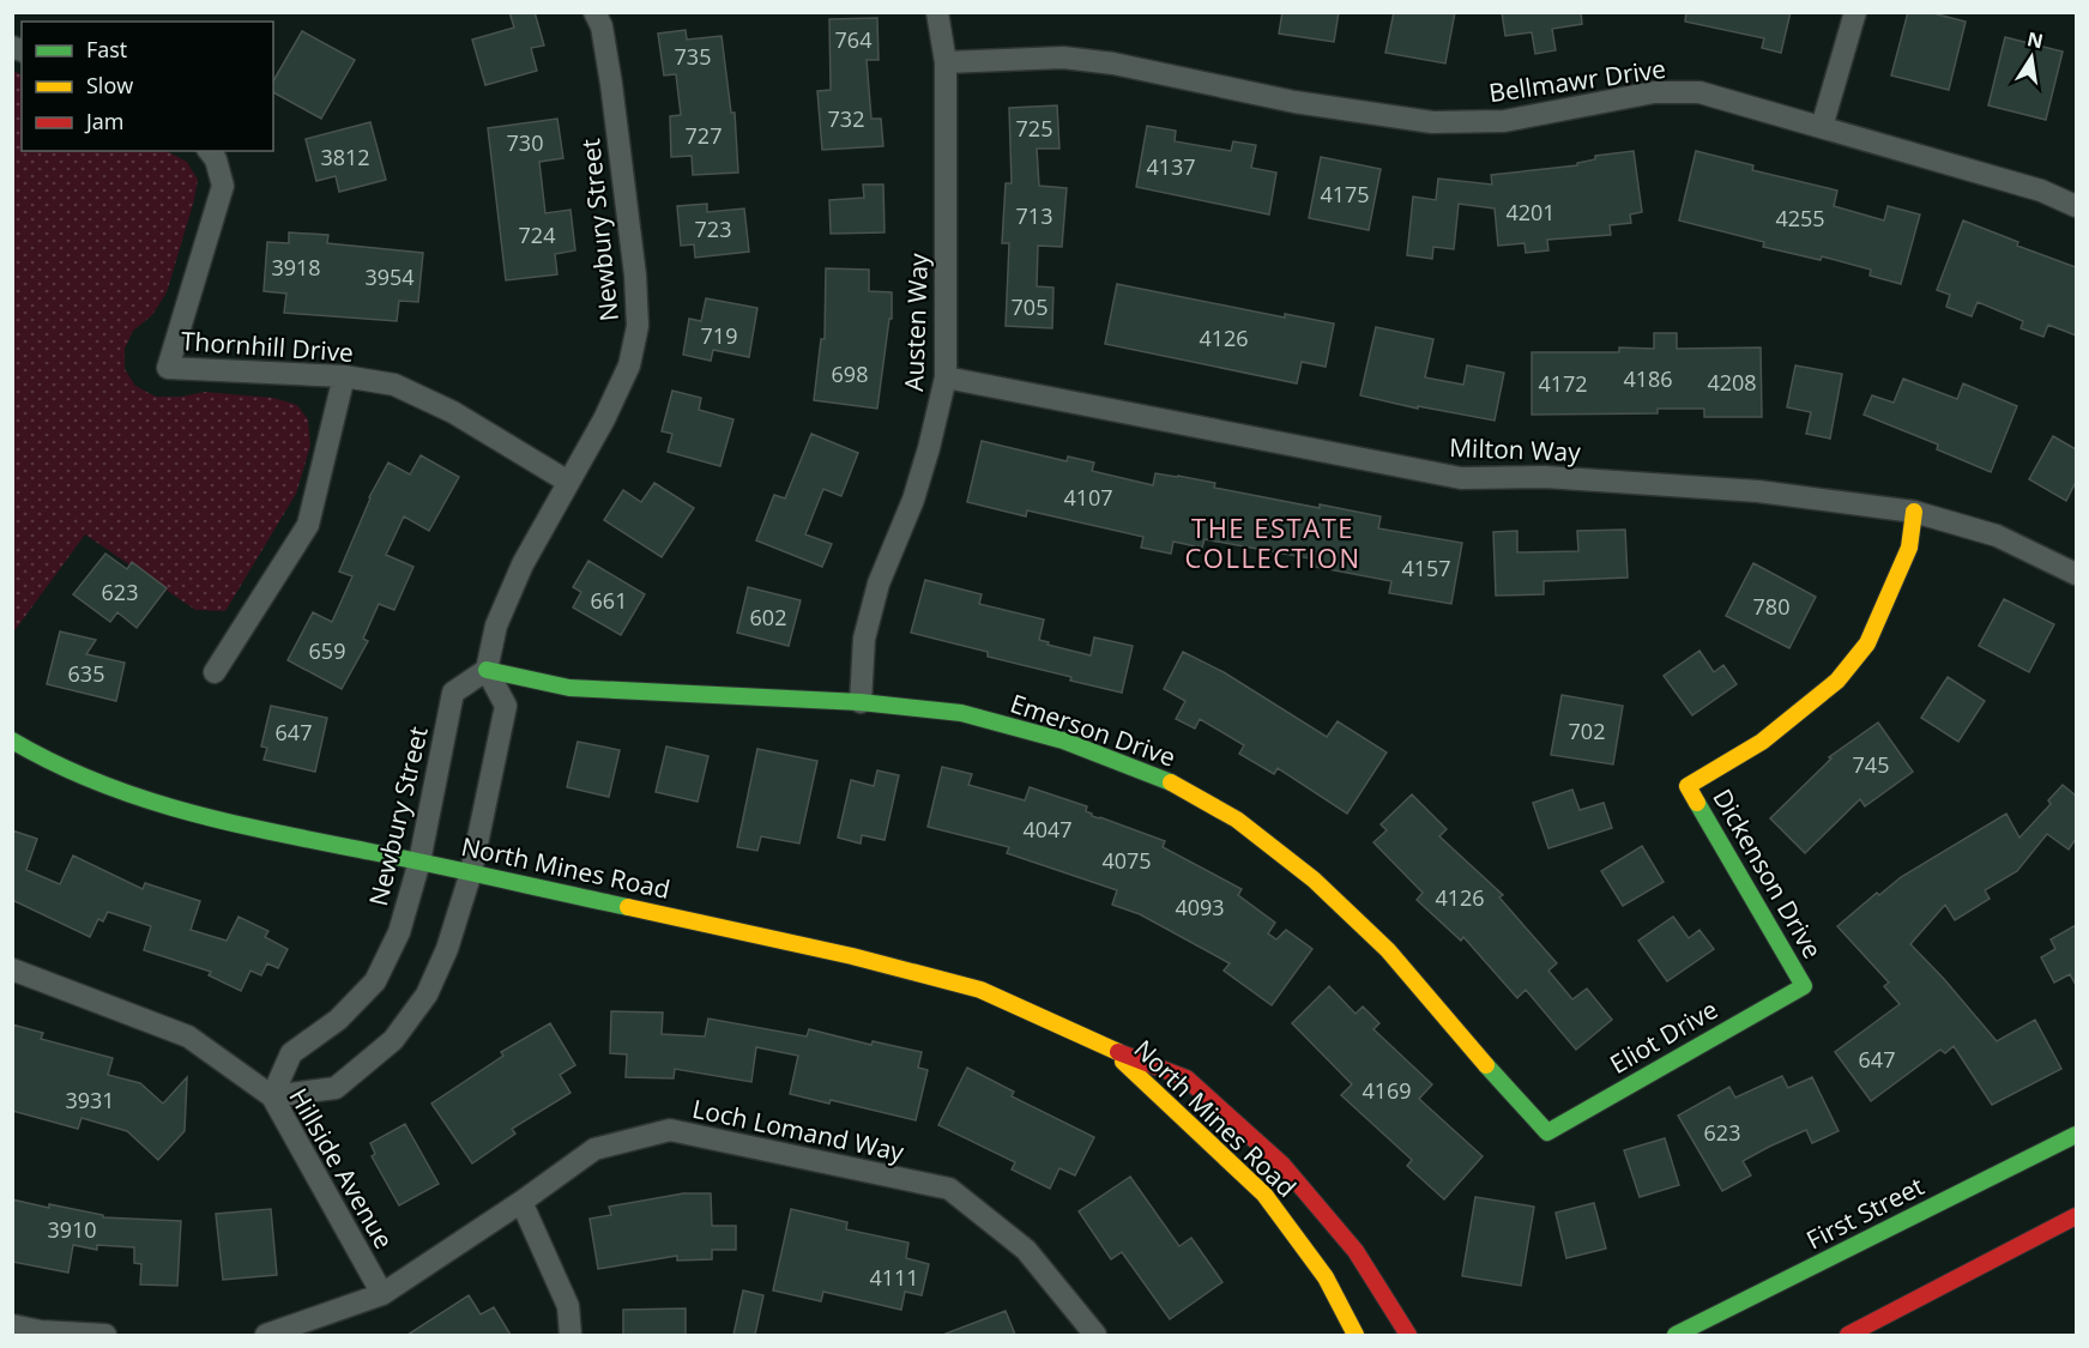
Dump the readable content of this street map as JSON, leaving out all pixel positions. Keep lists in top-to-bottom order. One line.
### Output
{"streets":{"main road":["Emerson Drive","North Mines Road","Dickenson Drive","Eliot Drive","First Street"],"street":["Bellmawr Drive","Newbury Street","Austen Way","Thornhill Drive","Milton Way","Loch Lomand Way","Hillside Avenue"]},"crossings":[["Bellmawr Drive","Austen Way"],["Newbury Street","Thornhill Drive"],["Newbury Street","Emerson Drive"],["Newbury Street","North Mines Road"],["Newbury Street","Hillside Avenue"],["Austen Way","Milton Way"],["Austen Way","Emerson Drive"],["Milton Way","Dickenson Drive"],["Emerson Drive","Eliot Drive"],["Dickenson Drive","Eliot Drive"],["Loch Lomand Way","Hillside Avenue"]],"districts":["THE ESTATE COLLECTION"],"house_numbers":["764","735","732","725","727","730","3812","4137","4175","4201","713","4255","723","724","3918","3954","705","719","4126","698","4186","4208","4172","4107","4157","623","661","780","602","659","635","702","647","745","4047","4075","4126","4093","647","4169","3931","623","3910","4111"],"legend":["Fast","Slow","Jam"],"north":"top"}
